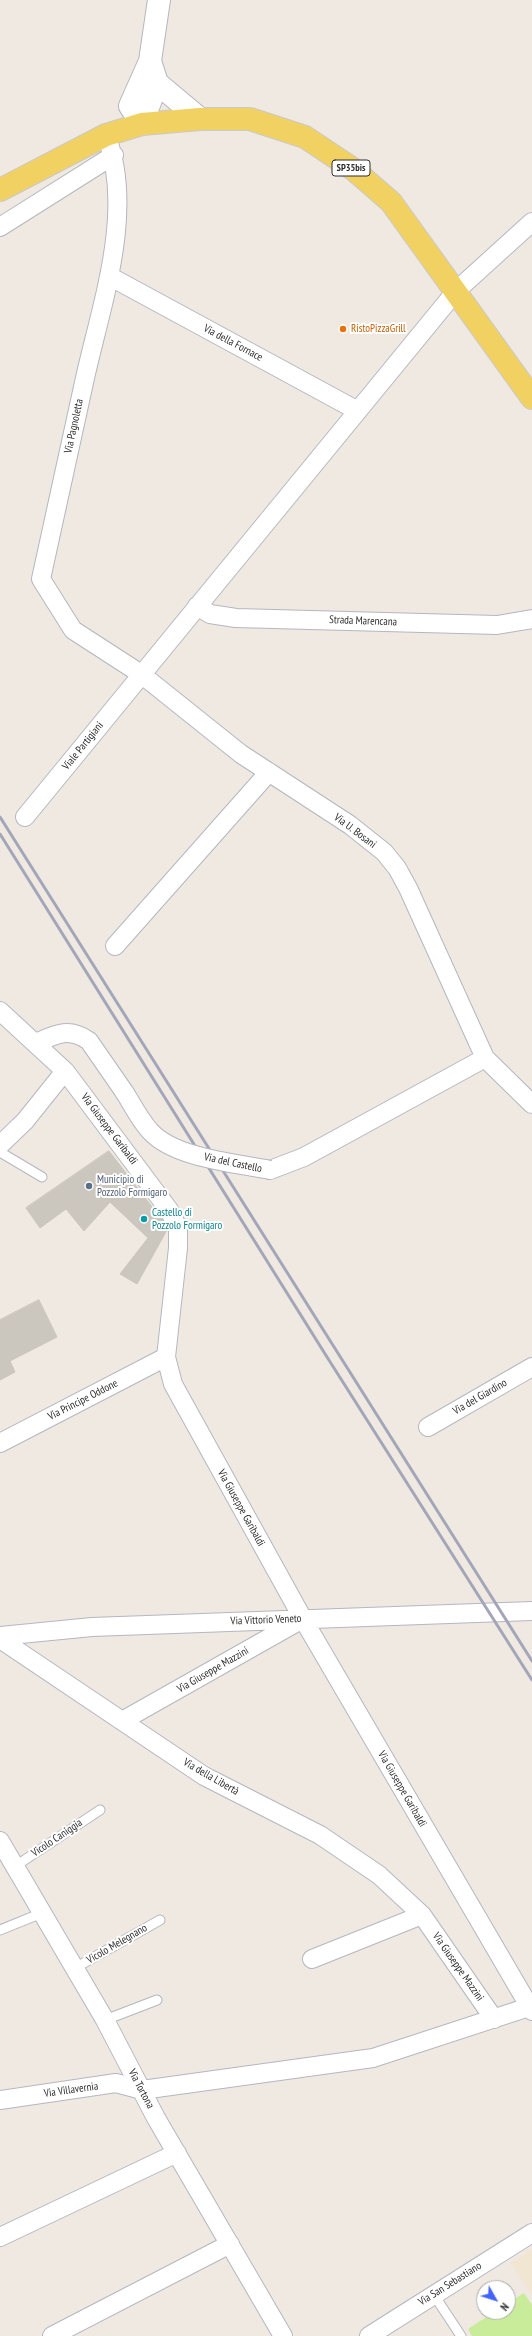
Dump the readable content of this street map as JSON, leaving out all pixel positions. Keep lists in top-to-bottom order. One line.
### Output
{"streets":{"main road":["SP35bis"],"street":["Via della Fornace","Via Pagnoletta","Strada Marencana","Viale Partigiani","Via U. Bosani","Via Giuseppe Garibaldi","Via del Castello","Via del Giardino","Via Principe Oddone","Via Vittorio Veneto","Via Giuseppe Mazzini","Via della Libertà","Via Tortona","Via Villavernia","Via San Sebastiano"],"lane":["Vicolo Caniggia","Vicolo Melegnano"]},"crossings":[["SP35bis","Via Pagnoletta"],["SP35bis","Viale Partigiani"],["Via della Fornace","Via Pagnoletta"],["Via della Fornace","Viale Partigiani"],["Via Pagnoletta","Viale Partigiani"],["Via Pagnoletta","Via U. Bosani"],["Strada Marencana","Viale Partigiani"],["Viale Partigiani","Via U. Bosani"],["Via U. Bosani","Via del Castello"],["Via Giuseppe Garibaldi","Via del Castello"],["Via Giuseppe Garibaldi","Via Principe Oddone"],["Via Giuseppe Garibaldi","Via Vittorio Veneto"],["Via Giuseppe Garibaldi","Via Giuseppe Mazzini"],["Via Vittorio Veneto","Via Giuseppe Mazzini"],["Via Vittorio Veneto","Via della Libertà"],["Via Giuseppe Mazzini","Via della Libertà"],["Vicolo Caniggia","Via Tortona"],["Vicolo Melegnano","Via Tortona"],["Via Tortona","Via Villavernia"]],"places":["RistoPizzaGrill","Municipio di Pozzolo Formigaro","Castello di Pozzolo Formigaro"],"north":"bottom right"}
